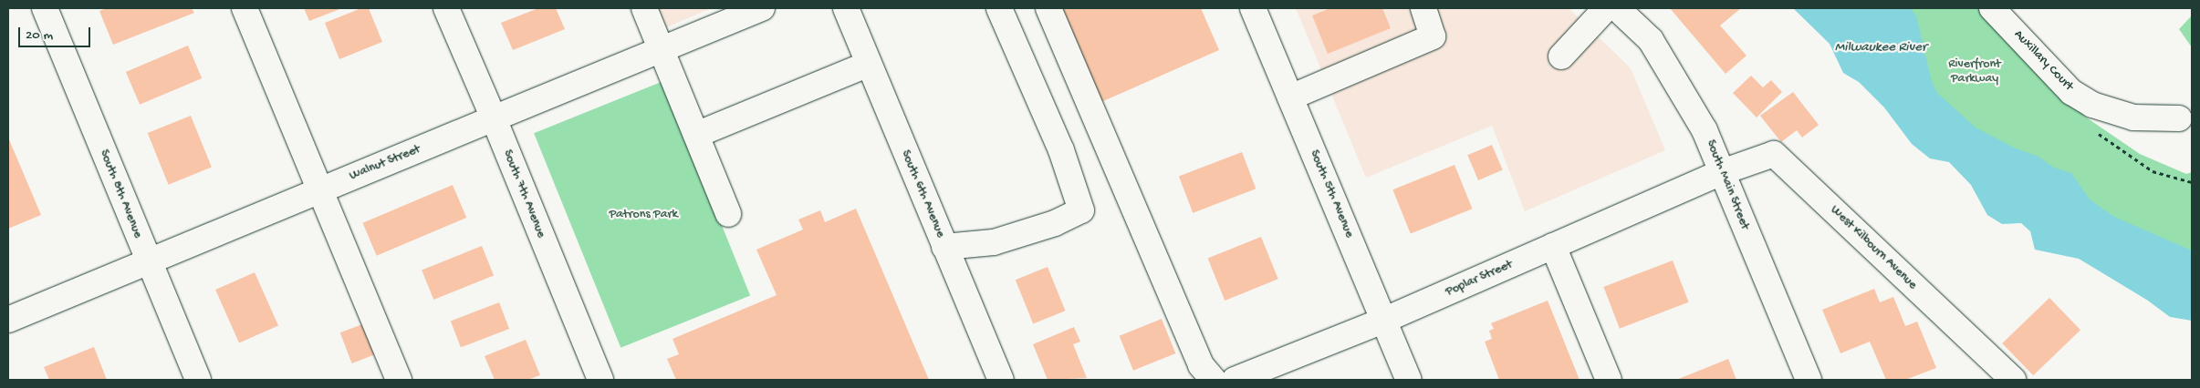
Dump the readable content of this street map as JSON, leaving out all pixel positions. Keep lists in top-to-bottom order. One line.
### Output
{"streets":{"street":["Auxillary Court","Walnut Street","South Main Street","South 8th Avenue","South 7th Avenue","South 6th Avenue","South 5th Avenue","West Kilbourn Avenue","Poplar Street"]},"crossings":[["Walnut Street","South 8th Avenue"],["Walnut Street","South 7th Avenue"],["South Main Street","West Kilbourn Avenue"],["South Main Street","Poplar Street"],["South 5th Avenue","Poplar Street"],["West Kilbourn Avenue","Poplar Street"]],"water":["Milwaukee River"],"parks":["Riverfront Parkway","Patrons Park"],"scale_bar":"20 m"}
